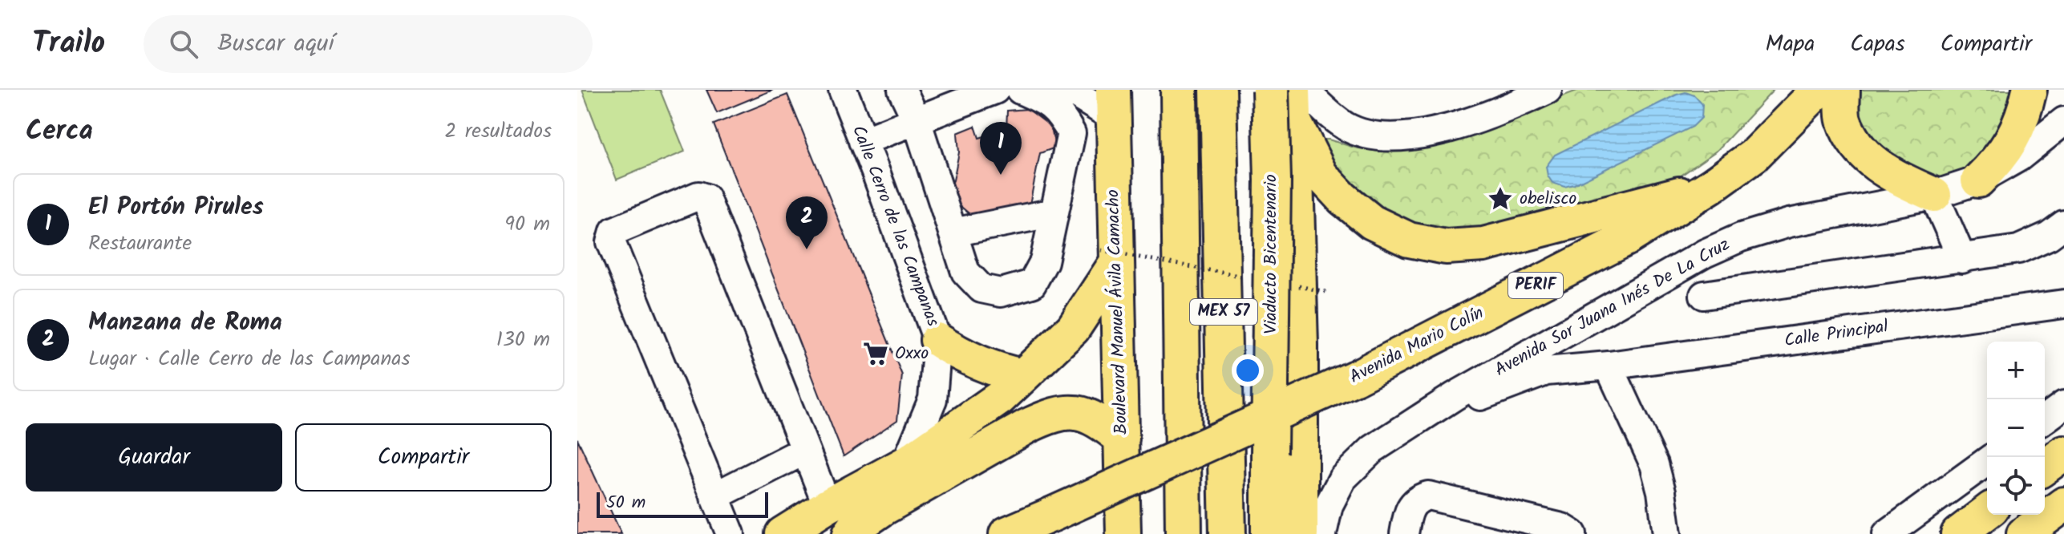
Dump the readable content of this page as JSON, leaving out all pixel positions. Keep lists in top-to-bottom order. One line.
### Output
{"streets":{"highway":["Viaducto Bicentenario","MEX 57"],"main road":["PERIF","Boulevard Manuel Ávila Camacho","Avenida Mario Colín"],"street":["Calle Cerro de las Campanas","Avenida Sor Juana Inés De La Cruz","Calle Principal"]},"crossings":[["Avenida Sor Juana Inés De La Cruz","Calle Principal"]],"places":{"place":["obelisco"],"supermarket":["Oxxo"]},"scale_bar":"50 m","page":{"header":"Trailo","search":"Buscar aquí","nav":["Mapa","Capas","Compartir"],"heading":["Cerca","2 resultados"],"pins":["1","2"],"list":[{"mark":"1","name":"El Portón Pirules","note":"Restaurante","value":"90 m"},{"mark":"2","name":"Manzana de Roma","note":"Lugar · Calle Cerro de las Campanas","value":"130 m"}],"map_buttons":["+","−"],"buttons":["Guardar","Compartir"],"scale":"50 m"}}
